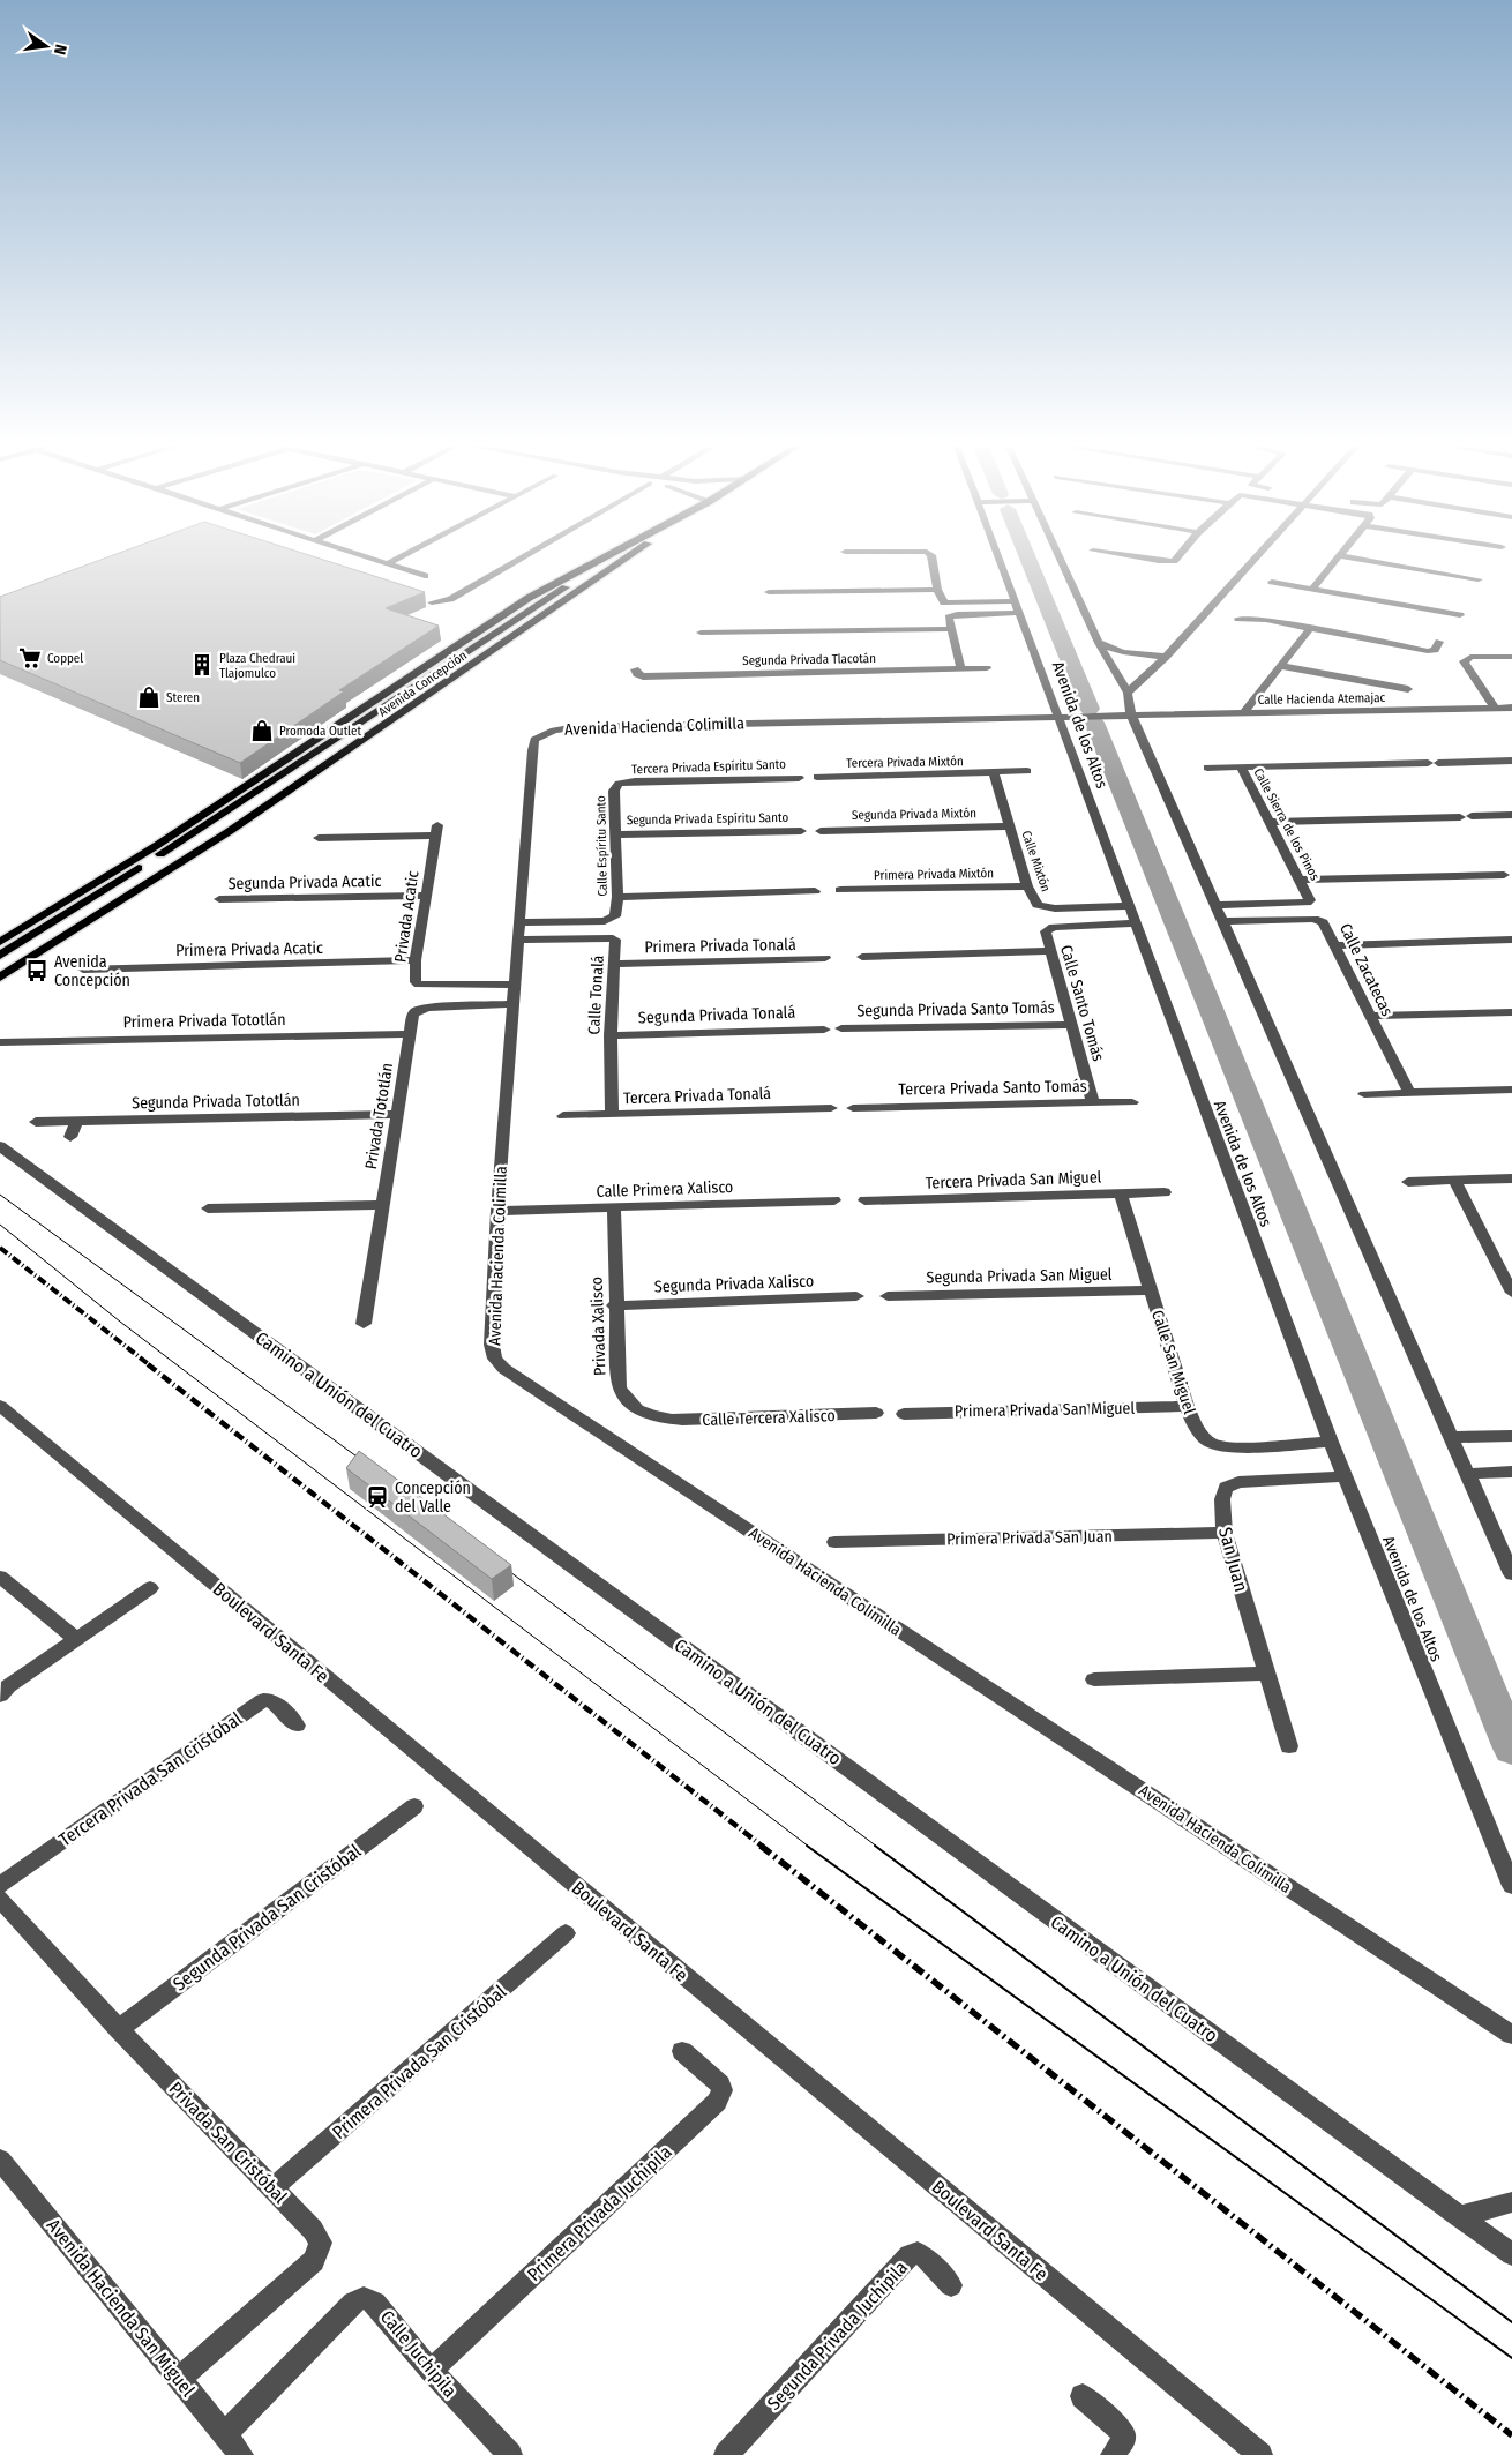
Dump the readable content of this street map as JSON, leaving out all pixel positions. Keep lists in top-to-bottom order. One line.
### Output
{"streets":{"main road":["Avenida Concepción"],"street":["Segunda Privada Tlacotán","Calle Hacienda Atemajac","Avenida de los Altos","Avenida Hacienda Colimilla","Tercera Privada Mixtón","Tercera Privada Espíritu Santo","Segunda Privada Mixtón","Segunda Privada Espíritu Santo","Calle Sierra de los Pinos","Calle Espíritu Santo","Calle Mixtón","Primera Privada Mixtón","Segunda Privada Acatic","Privada Acatic","Primera Privada Tonalá","Primera Privada Acatic","Calle Zacatecas","Calle Tonalá","Calle Santo Tomás","Segunda Privada Santo Tomás","Segunda Privada Tonalá","Primera Privada Tototlán","Tercera Privada Santo Tomás","Tercera Privada Tonalá","Segunda Privada Tototlán","Privada Tototlán","Tercera Privada San Miguel","Calle Primera Xalisco","Segunda Privada San Miguel","Segunda Privada Xalisco","Privada Xalisco","Calle San Miguel","Camino a Unión del Cuatro","Primera Privada San Miguel","Calle Tercera Xalisco","Primera Privada San Juan","San Juan","Boulevard Santa Fe","Tercera Privada San Cristóbal","Segunda Privada San Cristóbal","Primera Privada San Cristóbal","Privada San Cristóbal","Primera Privada Juchipila","Avenida Hacienda San Miguel","Segunda Privada Juchipila","Calle Juchipila"]},"crossings":[["Calle Hacienda Atemajac","Avenida Hacienda Colimilla"],["Avenida de los Altos","Avenida Hacienda Colimilla"],["Avenida de los Altos","Calle Mixtón"],["Avenida de los Altos","Calle Santo Tomás"],["Avenida de los Altos","Calle San Miguel"],["Avenida de los Altos","San Juan"],["Avenida Hacienda Colimilla","Calle Espíritu Santo"],["Avenida Hacienda Colimilla","Privada Acatic"],["Avenida Hacienda Colimilla","Calle Tonalá"],["Avenida Hacienda Colimilla","Privada Tototlán"],["Avenida Hacienda Colimilla","Calle Primera Xalisco"],["Tercera Privada Mixtón","Calle Mixtón"],["Tercera Privada Espíritu Santo","Calle Espíritu Santo"],["Segunda Privada Mixtón","Calle Mixtón"],["Segunda Privada Espíritu Santo","Calle Espíritu Santo"],["Calle Mixtón","Primera Privada Mixtón"],["Segunda Privada Acatic","Privada Acatic"],["Privada Acatic","Primera Privada Acatic"],["Primera Privada Tonalá","Calle Tonalá"],["Calle Tonalá","Segunda Privada Tonalá"],["Calle Tonalá","Tercera Privada Tonalá"],["Calle Santo Tomás","Segunda Privada Santo Tomás"],["Calle Santo Tomás","Tercera Privada Santo Tomás"],["Primera Privada Tototlán","Privada Tototlán"],["Segunda Privada Tototlán","Privada Tototlán"],["Tercera Privada San Miguel","Calle San Miguel"],["Calle Primera Xalisco","Privada Xalisco"],["Segunda Privada San Miguel","Calle San Miguel"],["Segunda Privada Xalisco","Privada Xalisco"],["Privada Xalisco","Calle Tercera Xalisco"],["Calle San Miguel","Primera Privada San Miguel"],["Primera Privada San Juan","San Juan"],["Segunda Privada San Cristóbal","Privada San Cristóbal"],["Primera Privada San Cristóbal","Privada San Cristóbal"],["Privada San Cristóbal","Avenida Hacienda San Miguel"],["Primera Privada Juchipila","Calle Juchipila"],["Avenida Hacienda San Miguel","Calle Juchipila"]],"places":{"supermarket":["Coppel"],"building":["Plaza Chedraui Tlajomulco"],"shop":["Steren","Promoda Outlet"],"bus stop":["Avenida Concepción"],"station":["Concepción del Valle"]},"north":"right"}
